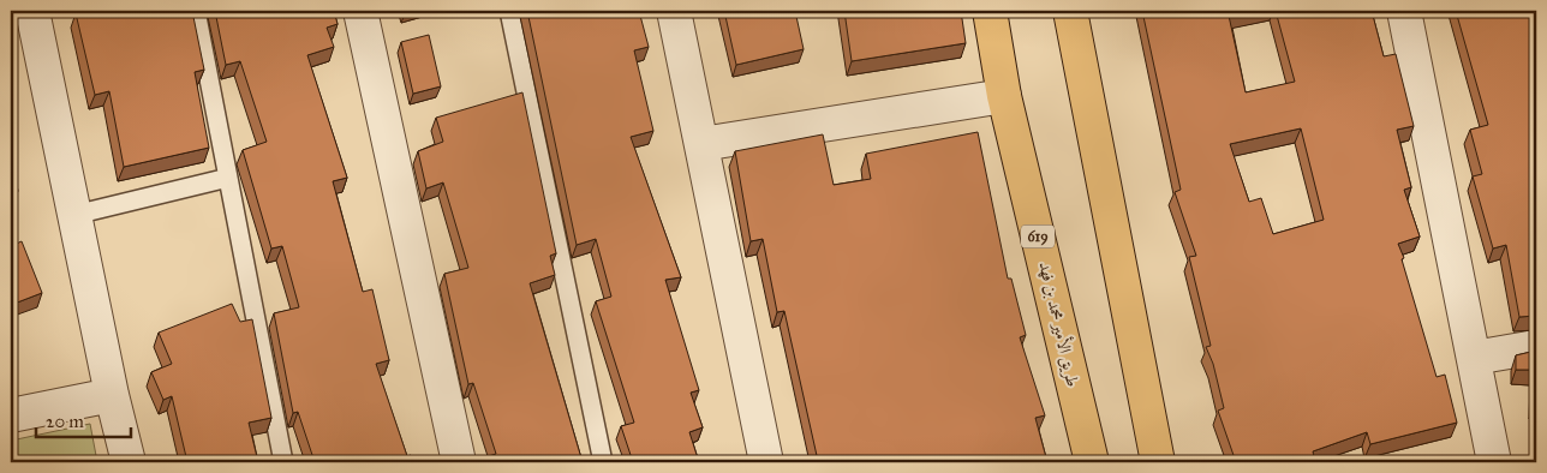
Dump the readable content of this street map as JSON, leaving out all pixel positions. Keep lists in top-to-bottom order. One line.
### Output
{"streets":{"highway":["619","طريق الأمير محمد بن فهد"]},"scale_bar":"20 m"}
